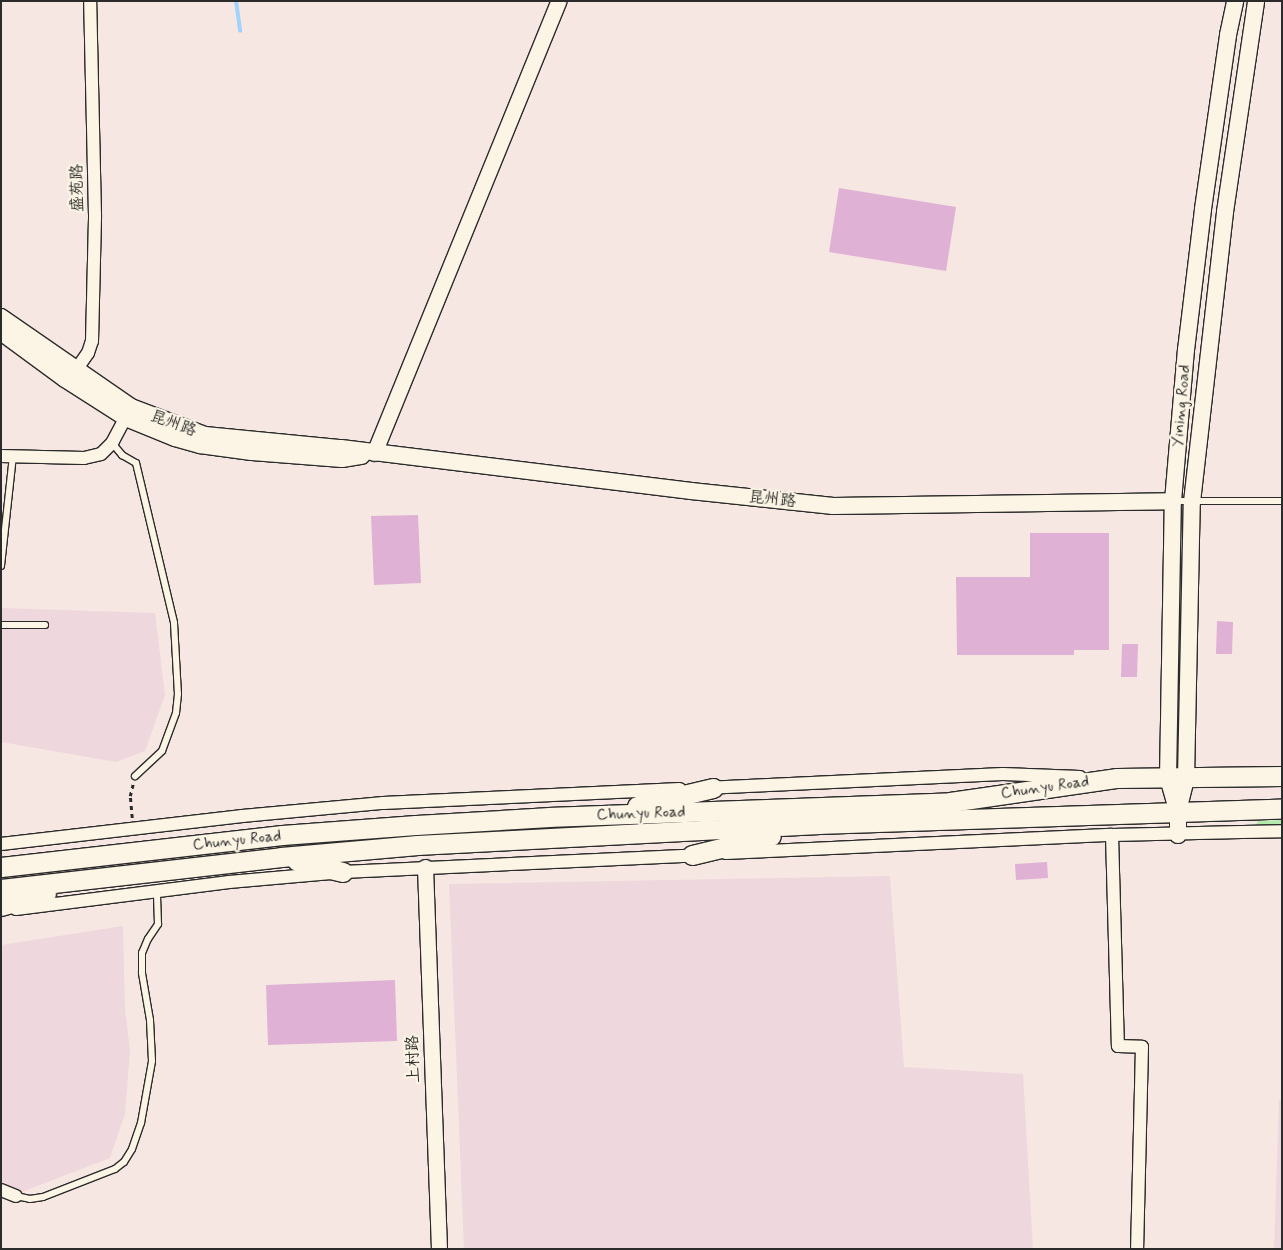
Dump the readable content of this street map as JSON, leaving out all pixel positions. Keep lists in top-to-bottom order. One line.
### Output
{"streets":{"main road":["Yining Road","昆州路","Chunyu Road"],"street":["盛苑路","上村路"]},"crossings":[["盛苑路","昆州路"],["Yining Road","昆州路"],["Yining Road","Chunyu Road"]]}
